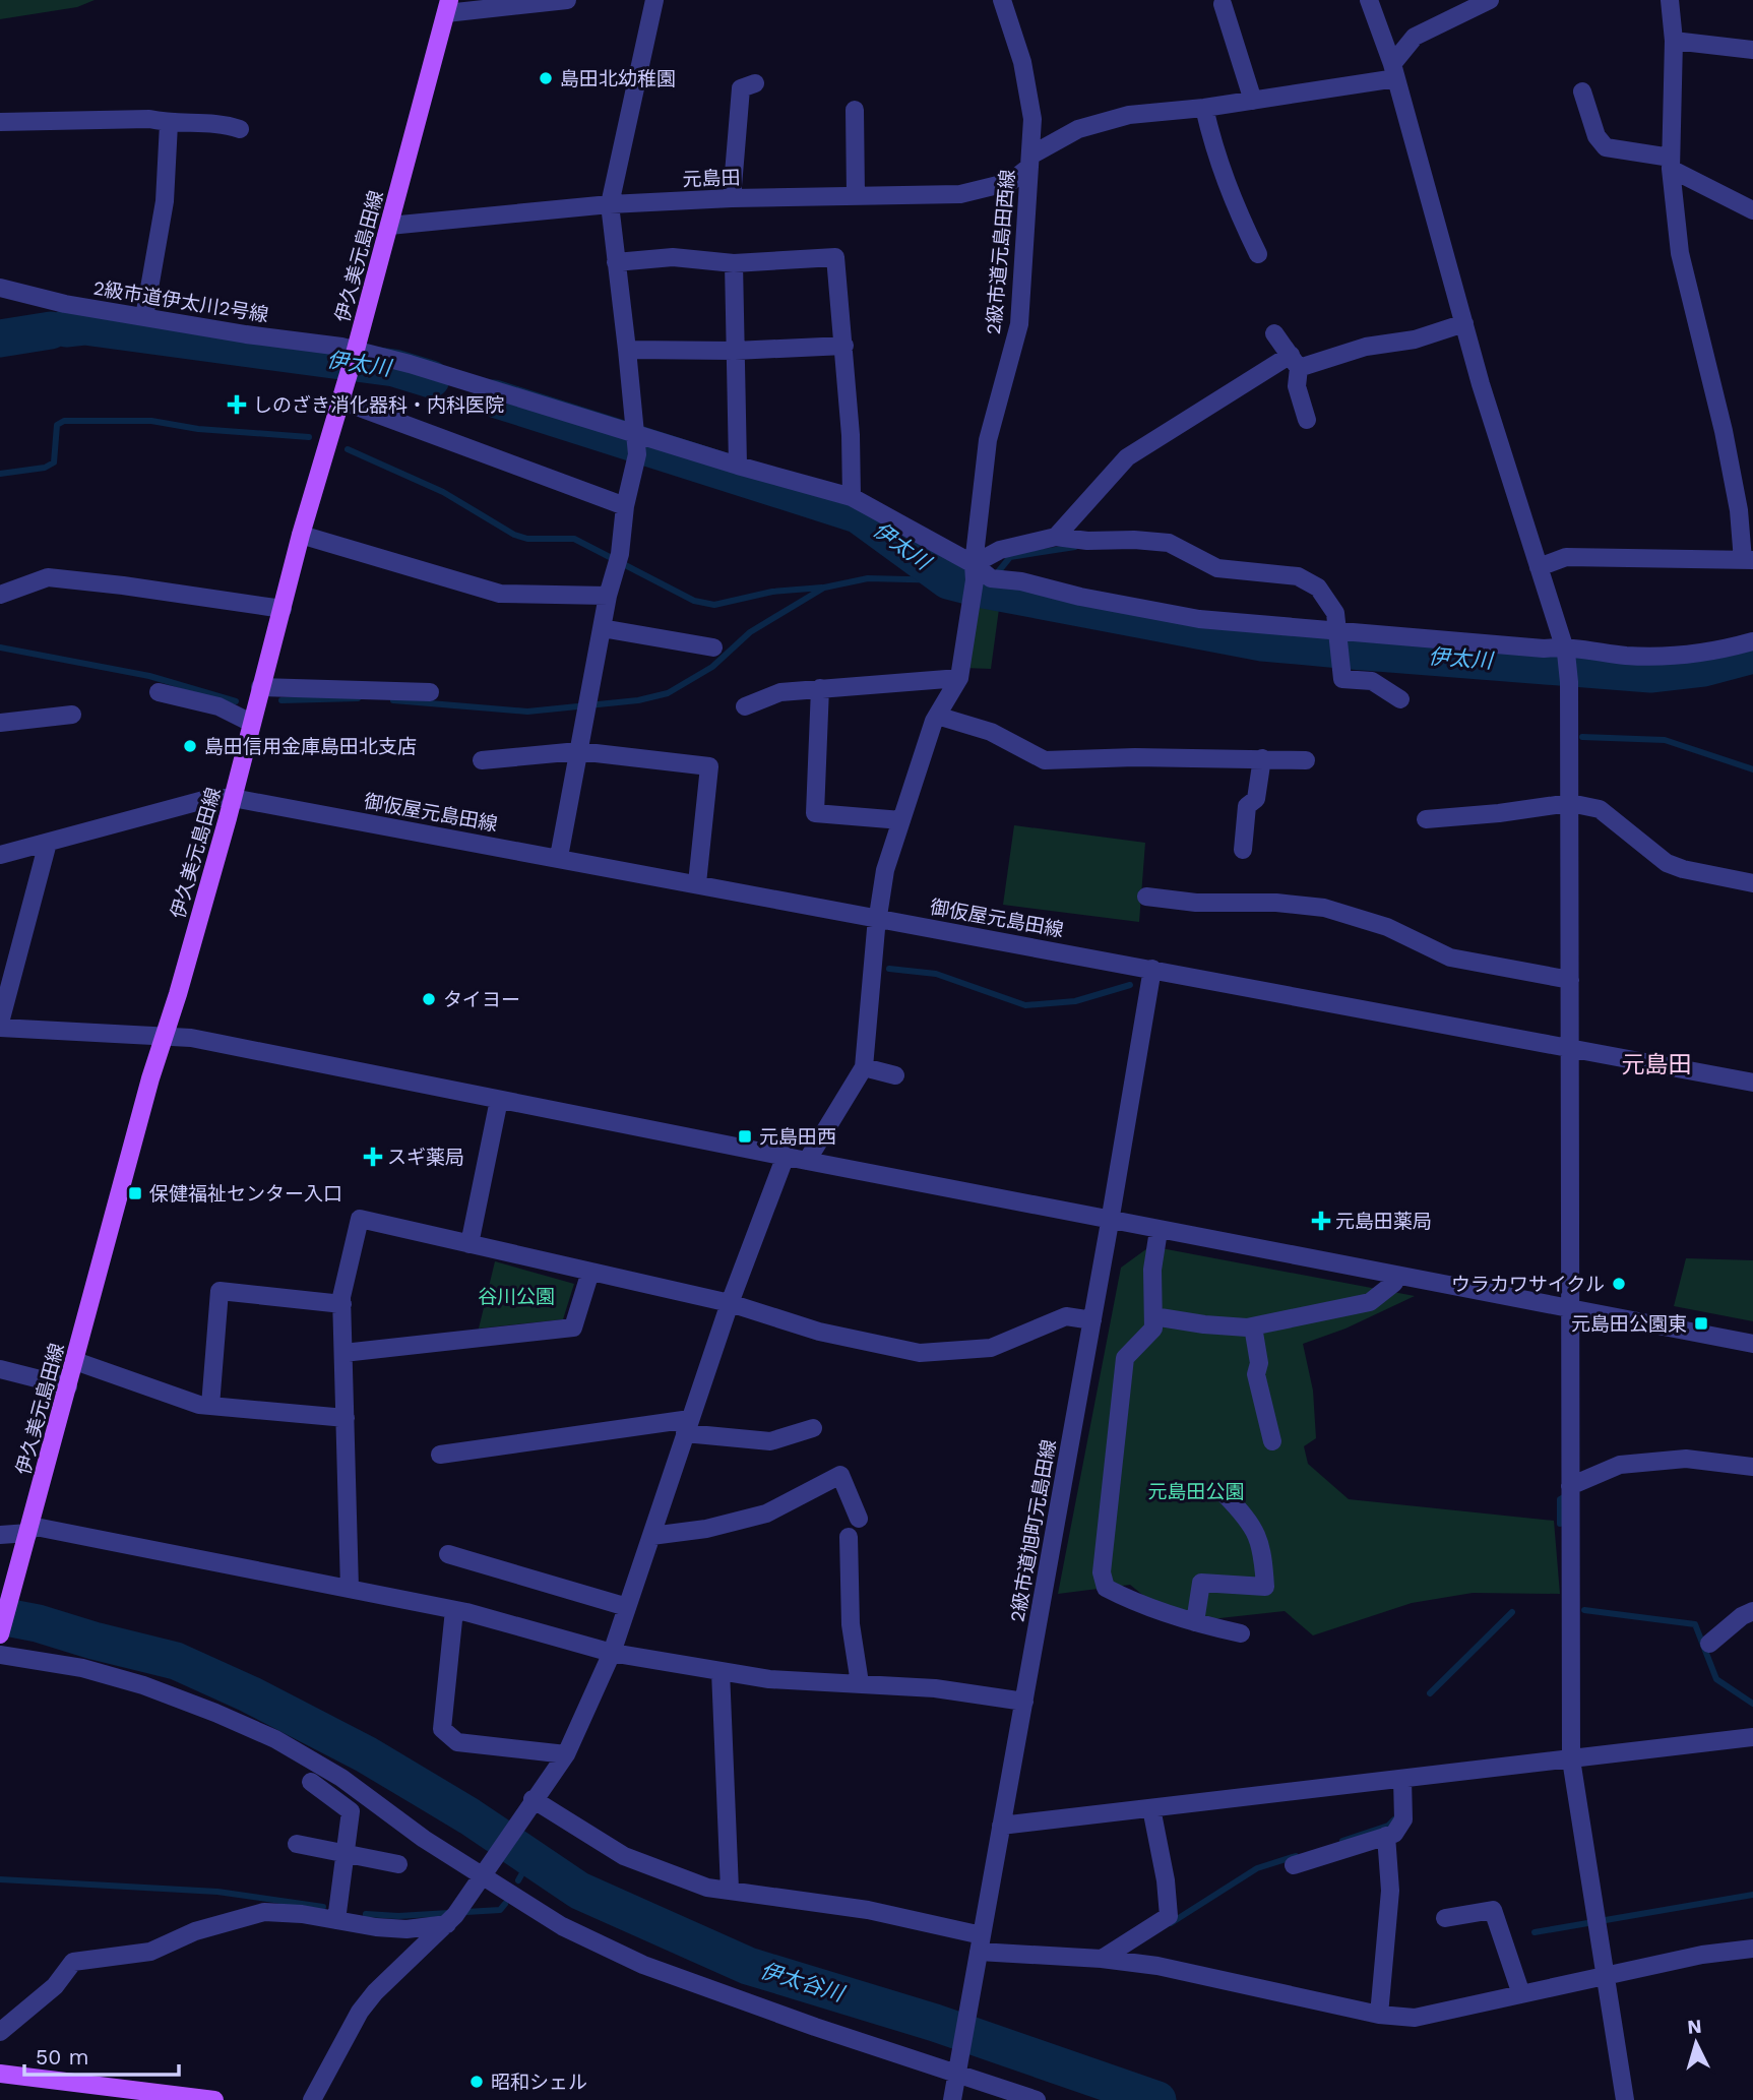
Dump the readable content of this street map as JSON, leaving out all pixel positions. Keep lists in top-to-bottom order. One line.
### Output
{"streets":{"main road":["伊久美元島田線"],"street":["元島田","2級市道元島田西線","2級市道伊太川2号線","御仮屋元島田線","2級市道旭町元島田線"]},"crossings":[["元島田","2級市道元島田西線"],["元島田","伊久美元島田線"],["2級市道元島田西線","2級市道伊太川2号線"],["2級市道元島田西線","御仮屋元島田線"],["伊久美元島田線","2級市道伊太川2号線"],["伊久美元島田線","御仮屋元島田線"],["御仮屋元島田線","2級市道旭町元島田線"]],"districts":["元島田"],"water":["伊太川","伊太谷川"],"parks":["谷川公園","元島田公園"],"places":{"other":["島田北幼稚園","島田信用金庫島田北支店","タイヨー","ウラカワサイクル","昭和シェル"],"health":["しのざき消化器科・内科医院","スギ薬局","元島田薬局"],"transit":["元島田西","保健福祉センター入口","元島田公園東"]},"scale_bar":"50 m","north":"top"}
